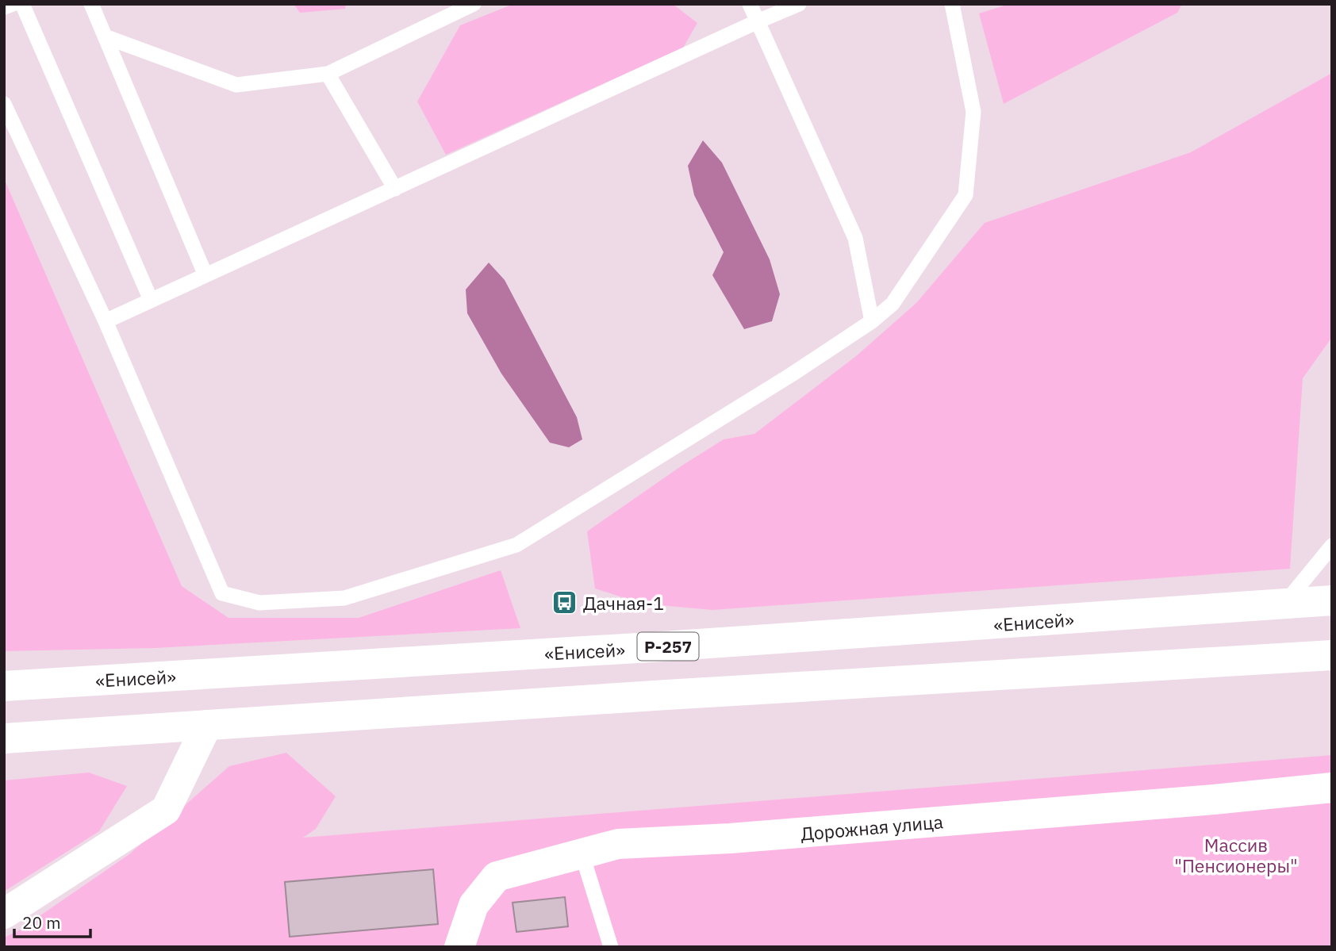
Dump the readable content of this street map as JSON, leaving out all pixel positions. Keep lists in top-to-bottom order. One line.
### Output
{"streets":{"main road":["«Енисей»","Р-257","Дорожная улица"]},"parks":["Массив \"Пенсионеры\""],"places":{"bus stop":["Дачная-1"]},"scale_bar":"20 m"}
